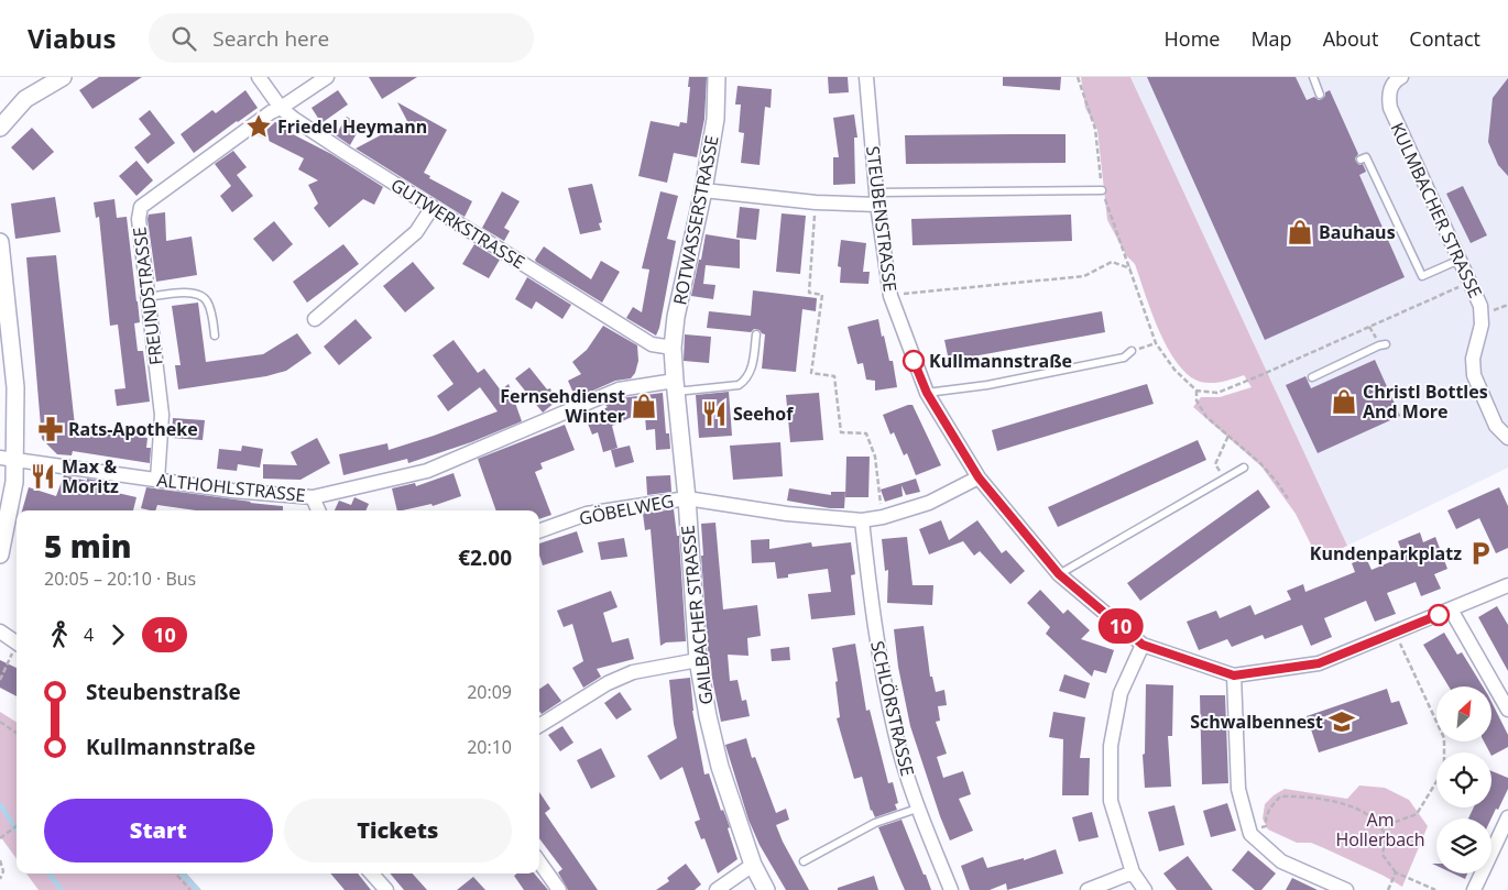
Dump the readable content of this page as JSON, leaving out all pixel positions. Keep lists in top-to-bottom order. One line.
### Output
{"streets":{"street":["KULMBACHER STRASSE","STEUBENSTRASSE","ROTWASSERSTRASSE","GUTWERKSTRASSE","FREUNDSTRASSE","ALTHOHLSTRASSE","GÖBELWEG","GAILBACHER STRASSE","SCHLÖRSTRASSE"]},"crossings":[["ROTWASSERSTRASSE","GUTWERKSTRASSE"],["ROTWASSERSTRASSE","GAILBACHER STRASSE"],["GUTWERKSTRASSE","FREUNDSTRASSE"],["GUTWERKSTRASSE","GAILBACHER STRASSE"],["FREUNDSTRASSE","ALTHOHLSTRASSE"],["ALTHOHLSTRASSE","GAILBACHER STRASSE"],["GÖBELWEG","GAILBACHER STRASSE"]],"parks":["Am Hollerbach"],"places":{"place":["Friedel Heymann"],"shop":["Bauhaus","Christl Bottles And More","Fernsehdienst Winter"],"other":["Kullmannstraße"],"restaurant":["Seehof","Max & Moritz"],"pharmacy":["Rats-Apotheke"],"parking":["Kundenparkplatz"],"school or university":["Schwalbennest"]},"lines":["bus line 10"],"north":"top right","page":{"header":"Viabus","search":"Search here","nav":["Home","Map","About","Contact"],"on_map":"10","heading":["5 min","20:05 – 20:10 · Bus","€2.00"],"legs":["4","10"],"list":[{"name":"Steubenstraße","value":"20:09"},{"name":"Kullmannstraße","value":"20:10"}],"buttons":["Start","Tickets"]}}
